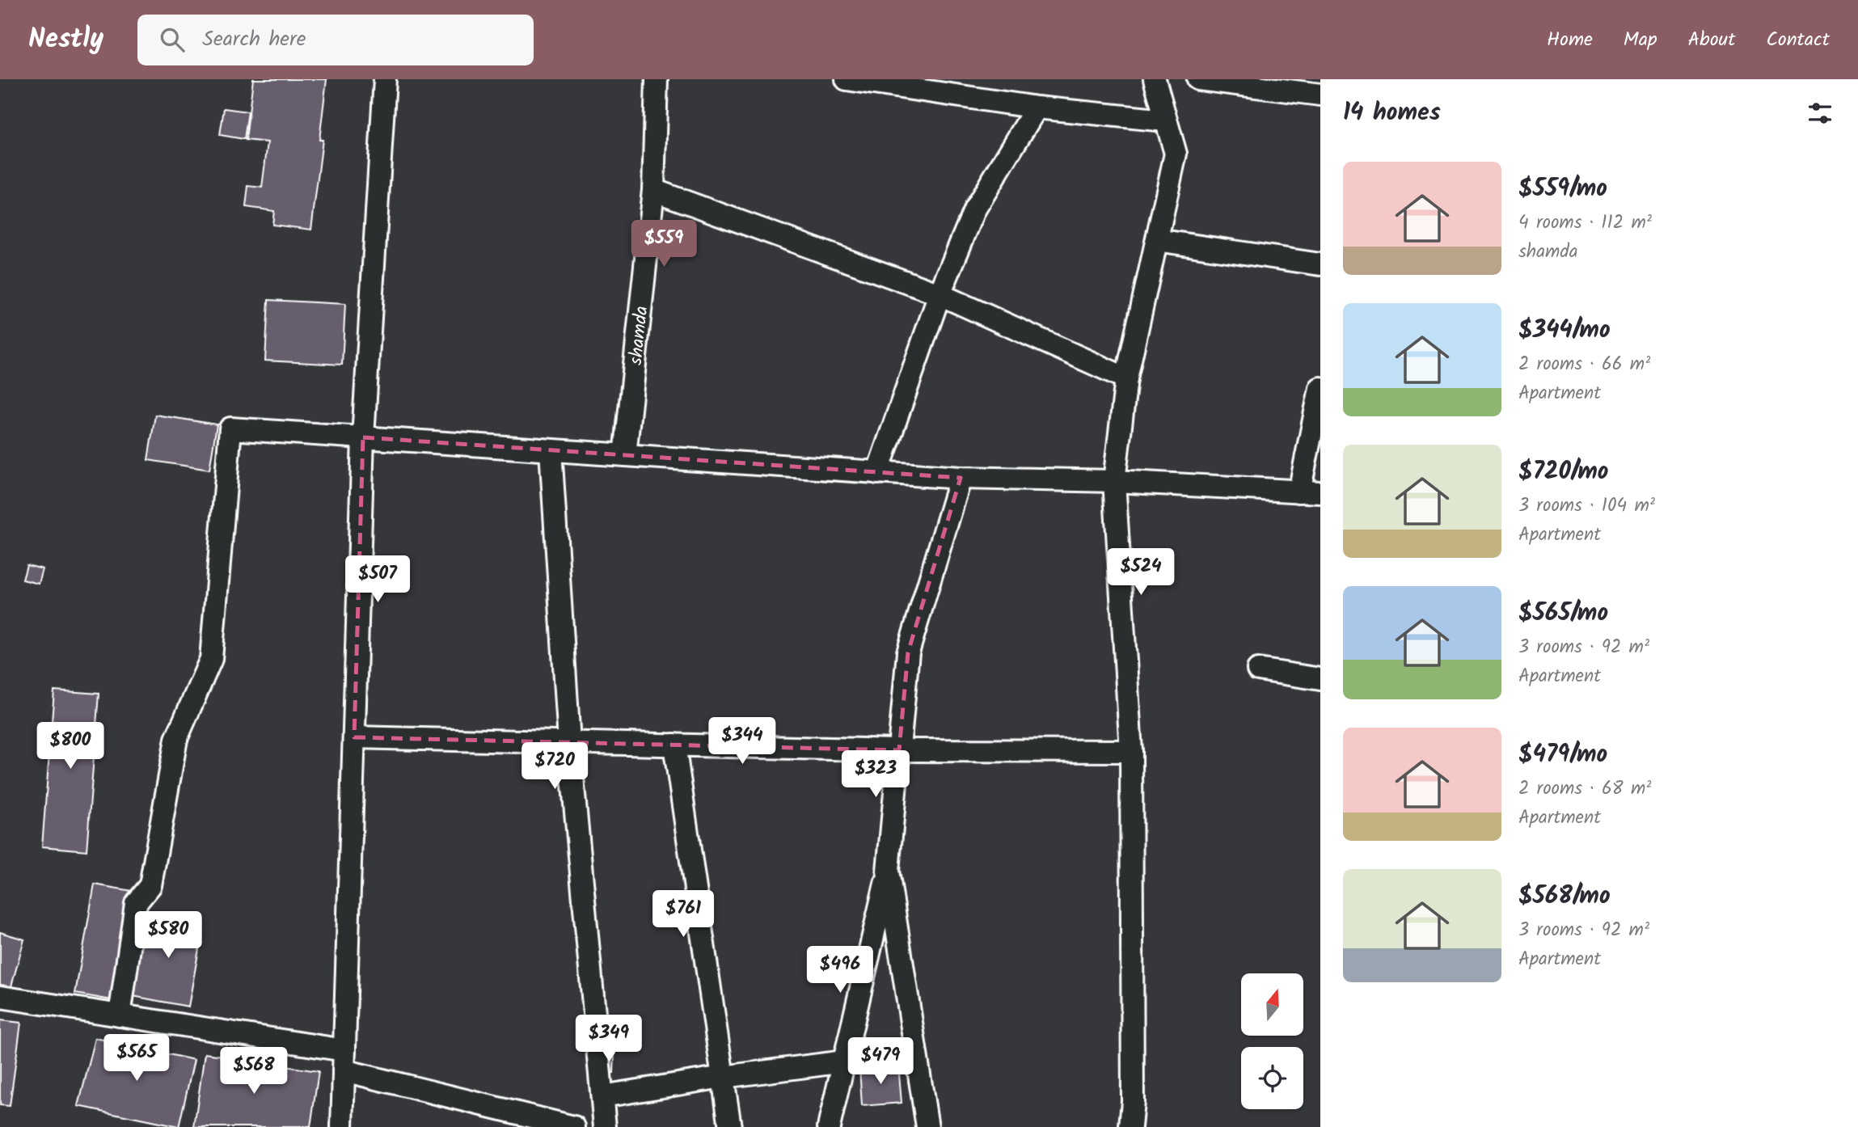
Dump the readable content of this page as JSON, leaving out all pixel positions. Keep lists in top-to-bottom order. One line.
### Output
{"streets":{"street":["shamda"]},"north":"top","page":{"header":"Nestly","search":"Search here","nav":["Home","Map","About","Contact"],"heading":"14 homes","list":[{"name":"$559/mo","note":"4 rooms · 112 m² · shamda"},{"name":"$344/mo","note":"2 rooms · 66 m² · Apartment"},{"name":"$720/mo","note":"3 rooms · 104 m² · Apartment"},{"name":"$565/mo","note":"3 rooms · 92 m² · Apartment"},{"name":"$479/mo","note":"2 rooms · 68 m² · Apartment"},{"name":"$568/mo","note":"3 rooms · 92 m² · Apartment"}],"price":["$559","$524","$507","$344","$800","$720","$323","$761","$580","$496","$349","$565","$479","$568"]}}
